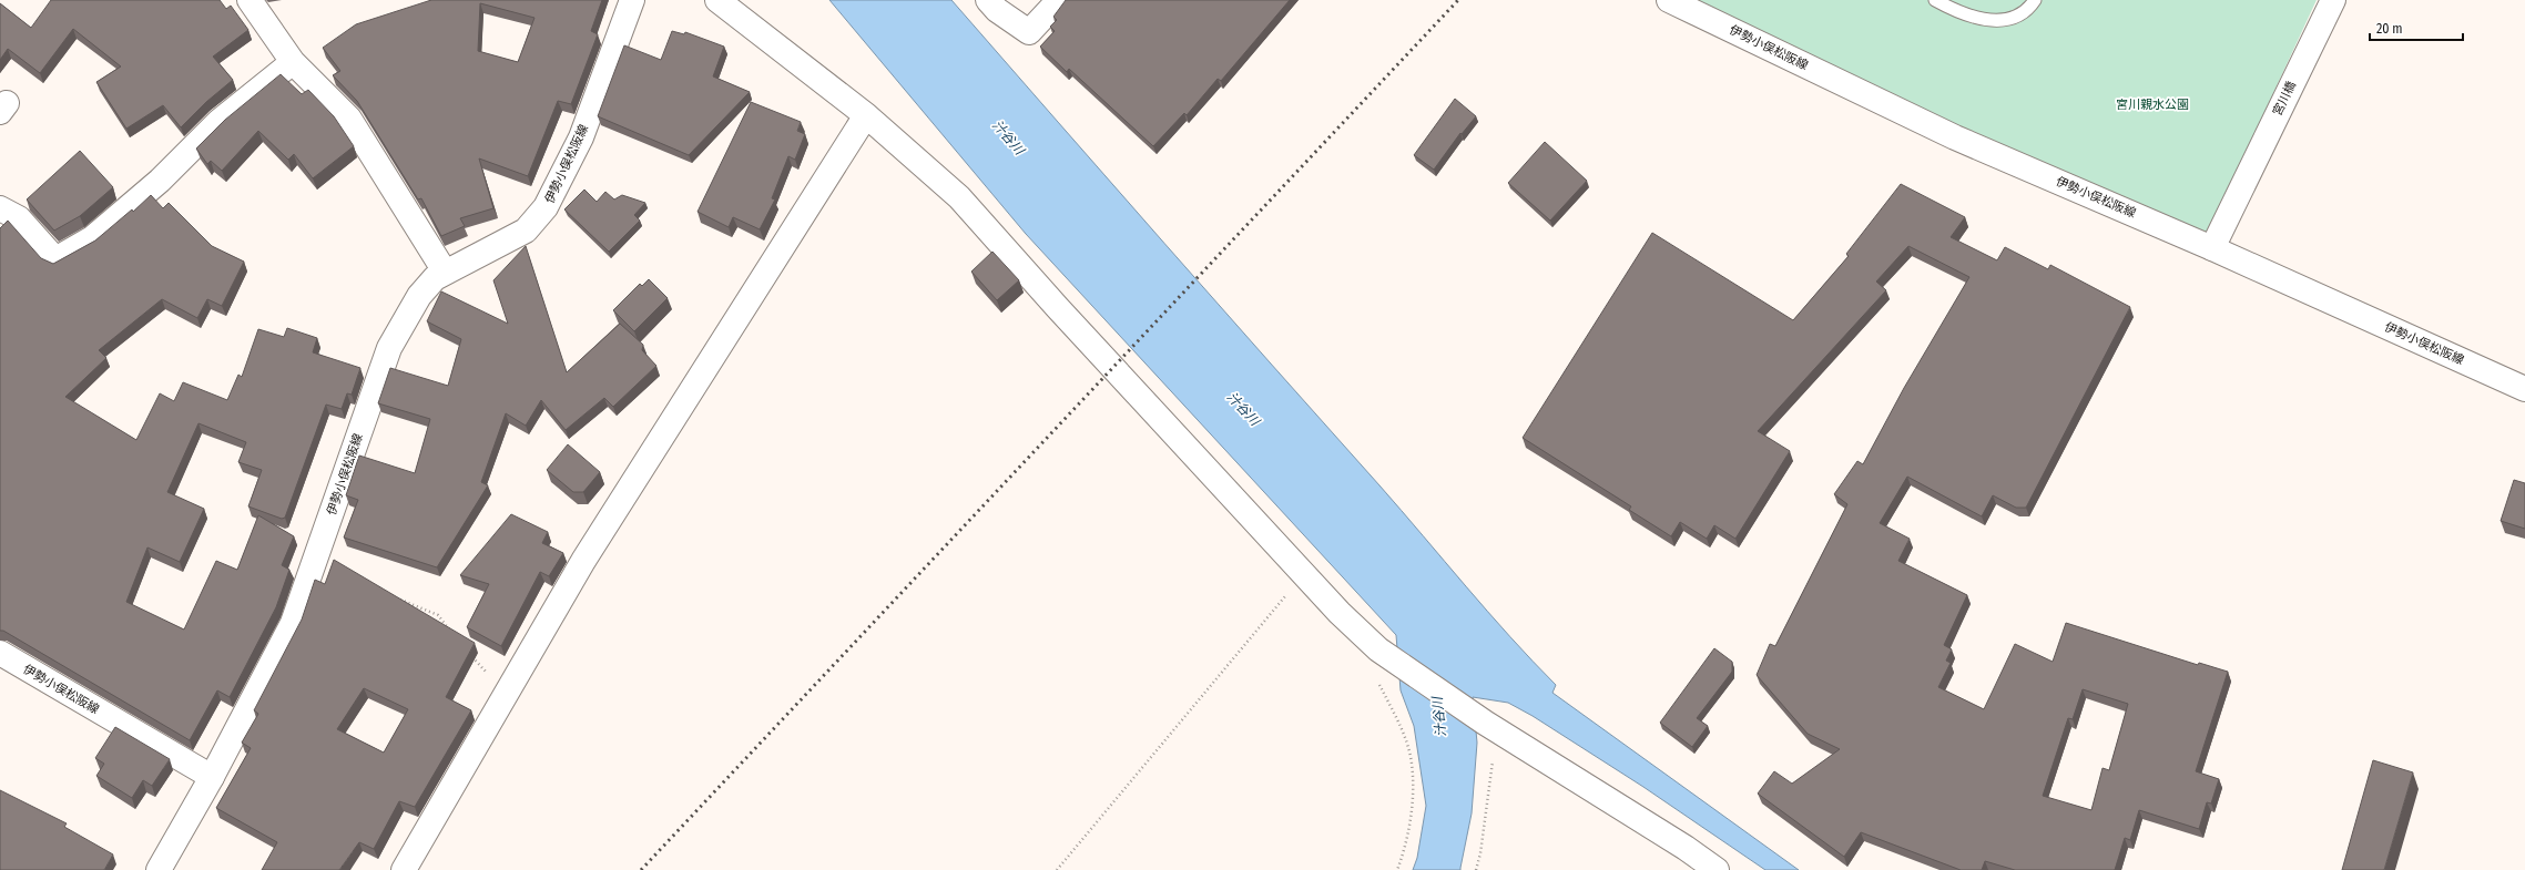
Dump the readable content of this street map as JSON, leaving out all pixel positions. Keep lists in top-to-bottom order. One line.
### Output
{"streets":{"street":["伊勢小俣松阪線","宮川橋"]},"crossings":[["伊勢小俣松阪線","宮川橋"]],"water":["汁谷川"],"parks":["宮川親水公園"],"scale_bar":"20 m"}
